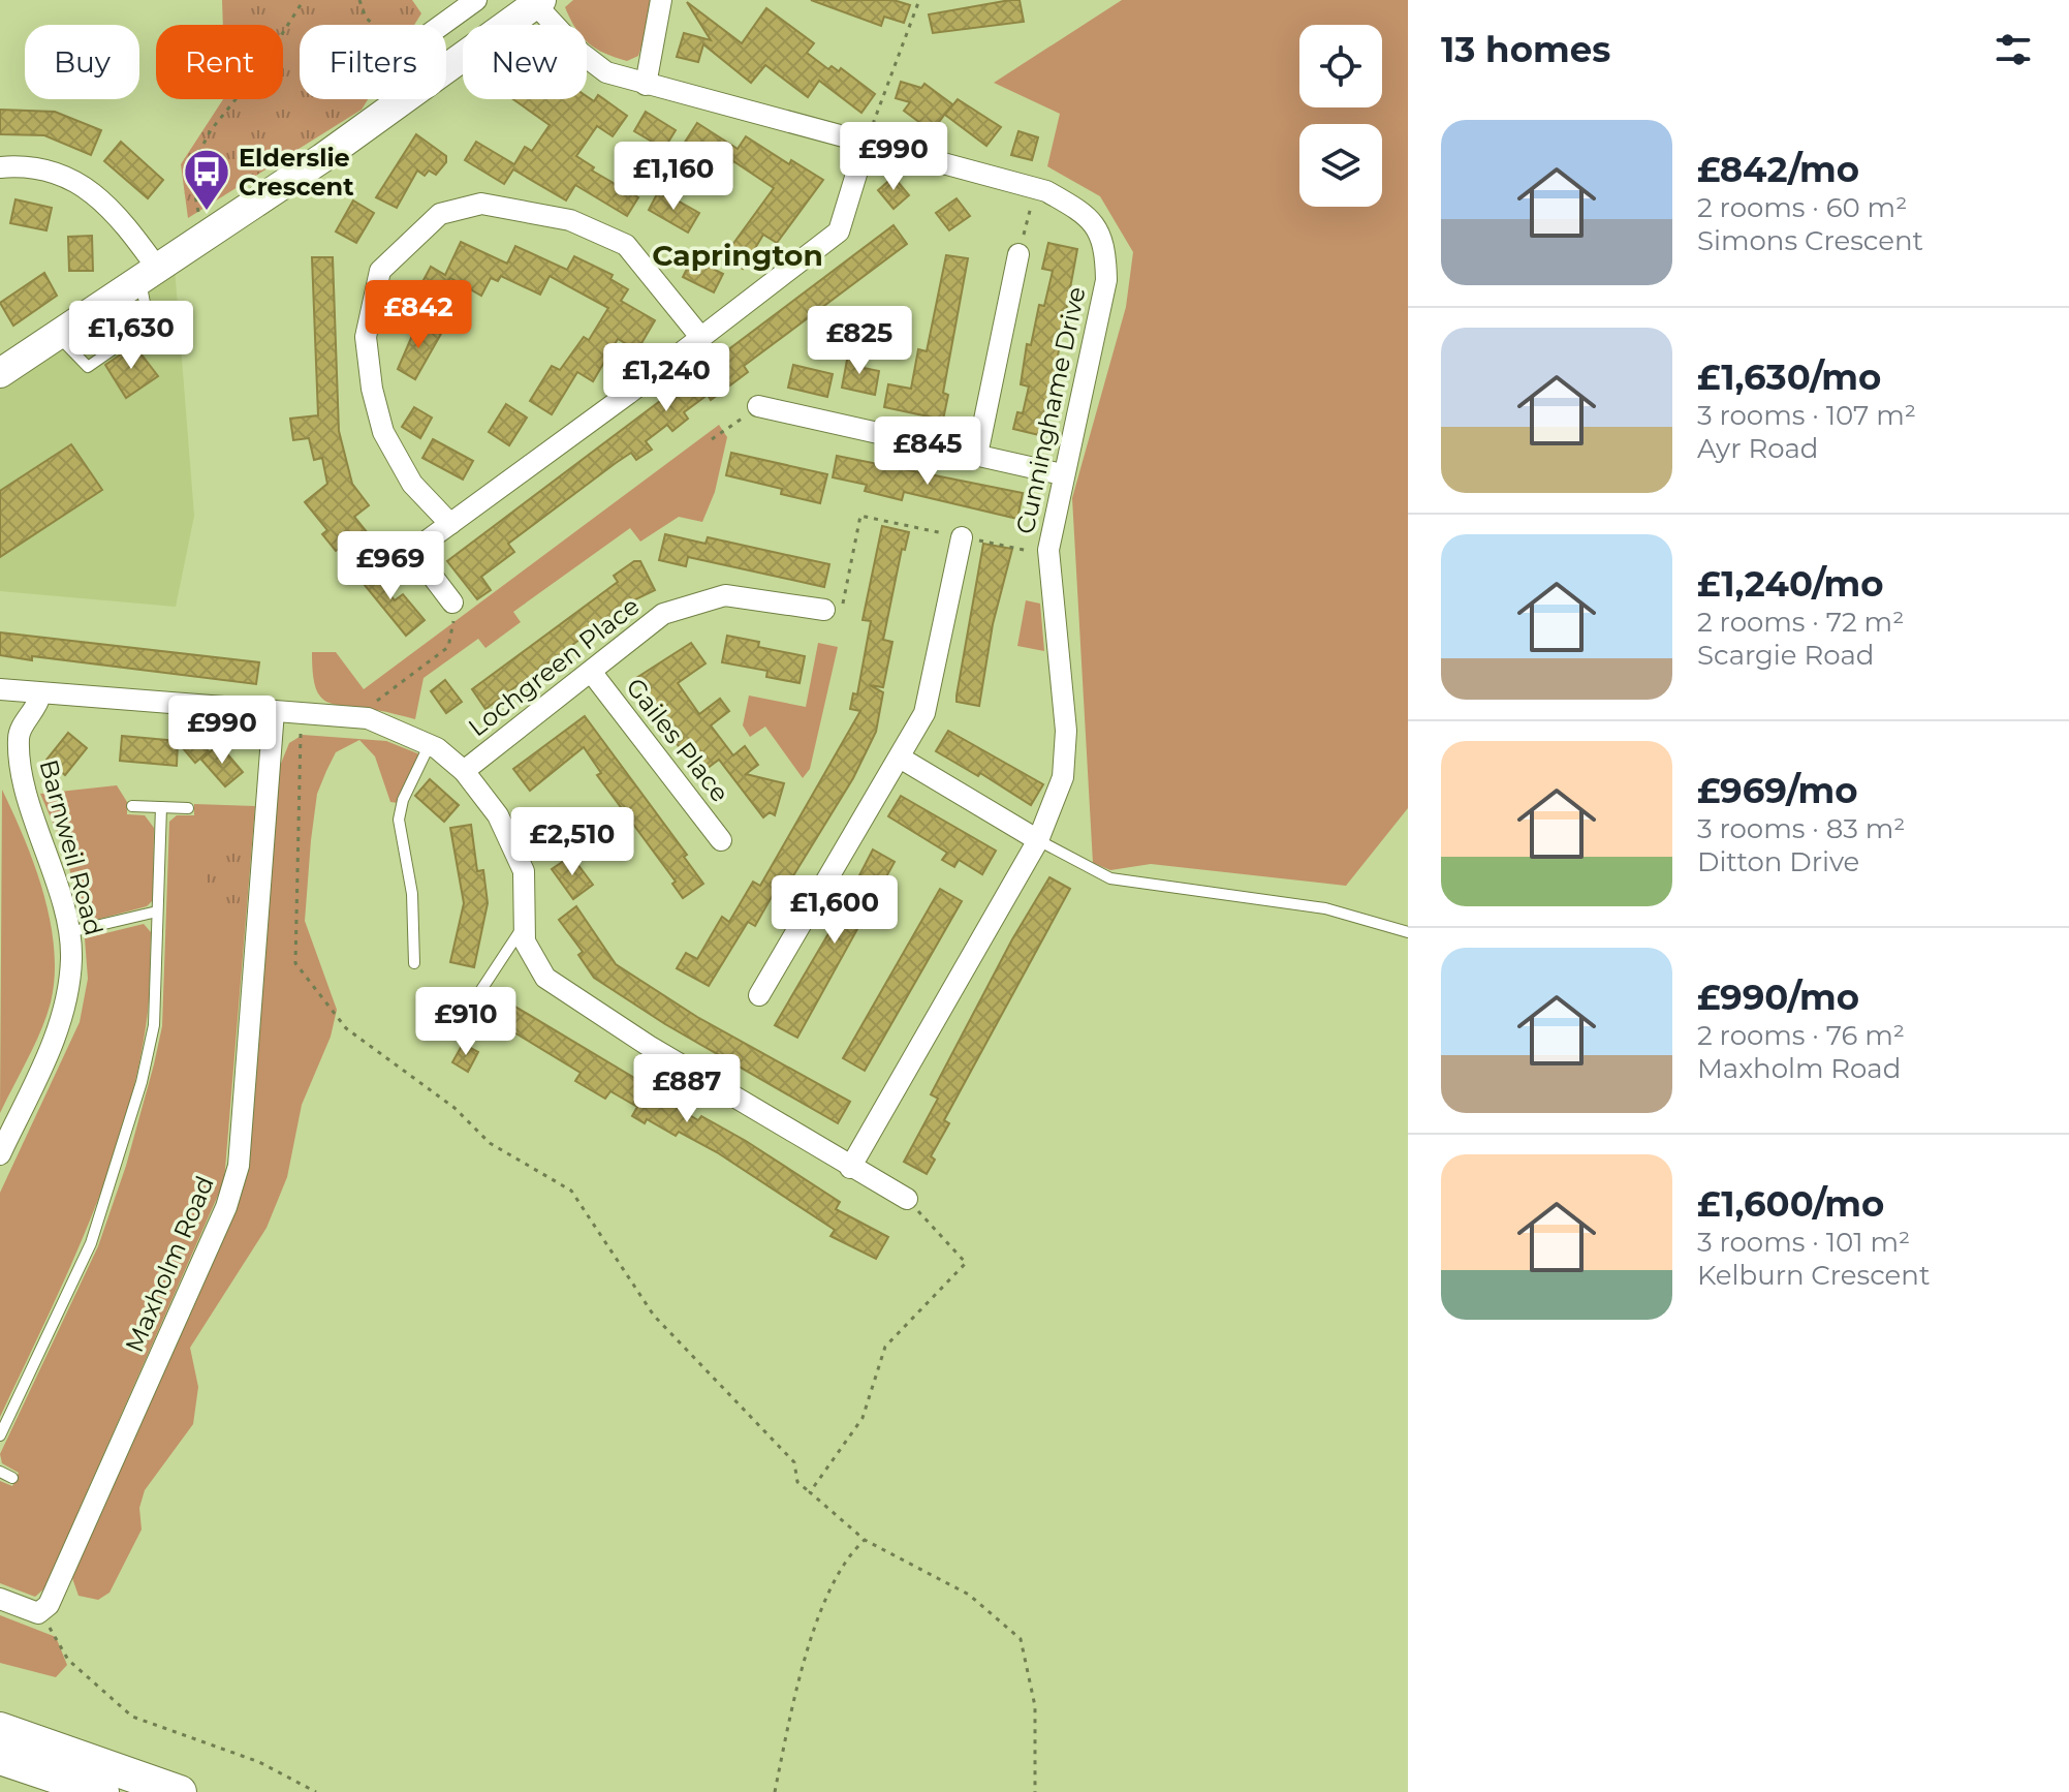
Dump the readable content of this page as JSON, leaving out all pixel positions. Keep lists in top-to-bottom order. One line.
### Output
{"streets":{"street":["Cunninghame Drive","Lochgreen Place","Gailes Place","Barnweil Road","Maxholm Road"]},"crossings":[["Lochgreen Place","Gailes Place"]],"districts":["Caprington"],"places":{"bus stop":["Elderslie Crescent"]},"page":{"heading":"13 homes","chip":["Buy","Rent","Filters","New"],"list":[{"name":"£842/mo","note":"2 rooms · 60 m² · Simons Crescent"},{"name":"£1,630/mo","note":"3 rooms · 107 m² · Ayr Road"},{"name":"£1,240/mo","note":"2 rooms · 72 m² · Scargie Road"},{"name":"£969/mo","note":"3 rooms · 83 m² · Ditton Drive"},{"name":"£990/mo","note":"2 rooms · 76 m² · Maxholm Road"},{"name":"£1,600/mo","note":"3 rooms · 101 m² · Kelburn Crescent"}],"price":["£990","£1,160","£842","£1,630","£825","£1,240","£845","£969","£990","£2,510","£1,600","£910","£887"]}}
